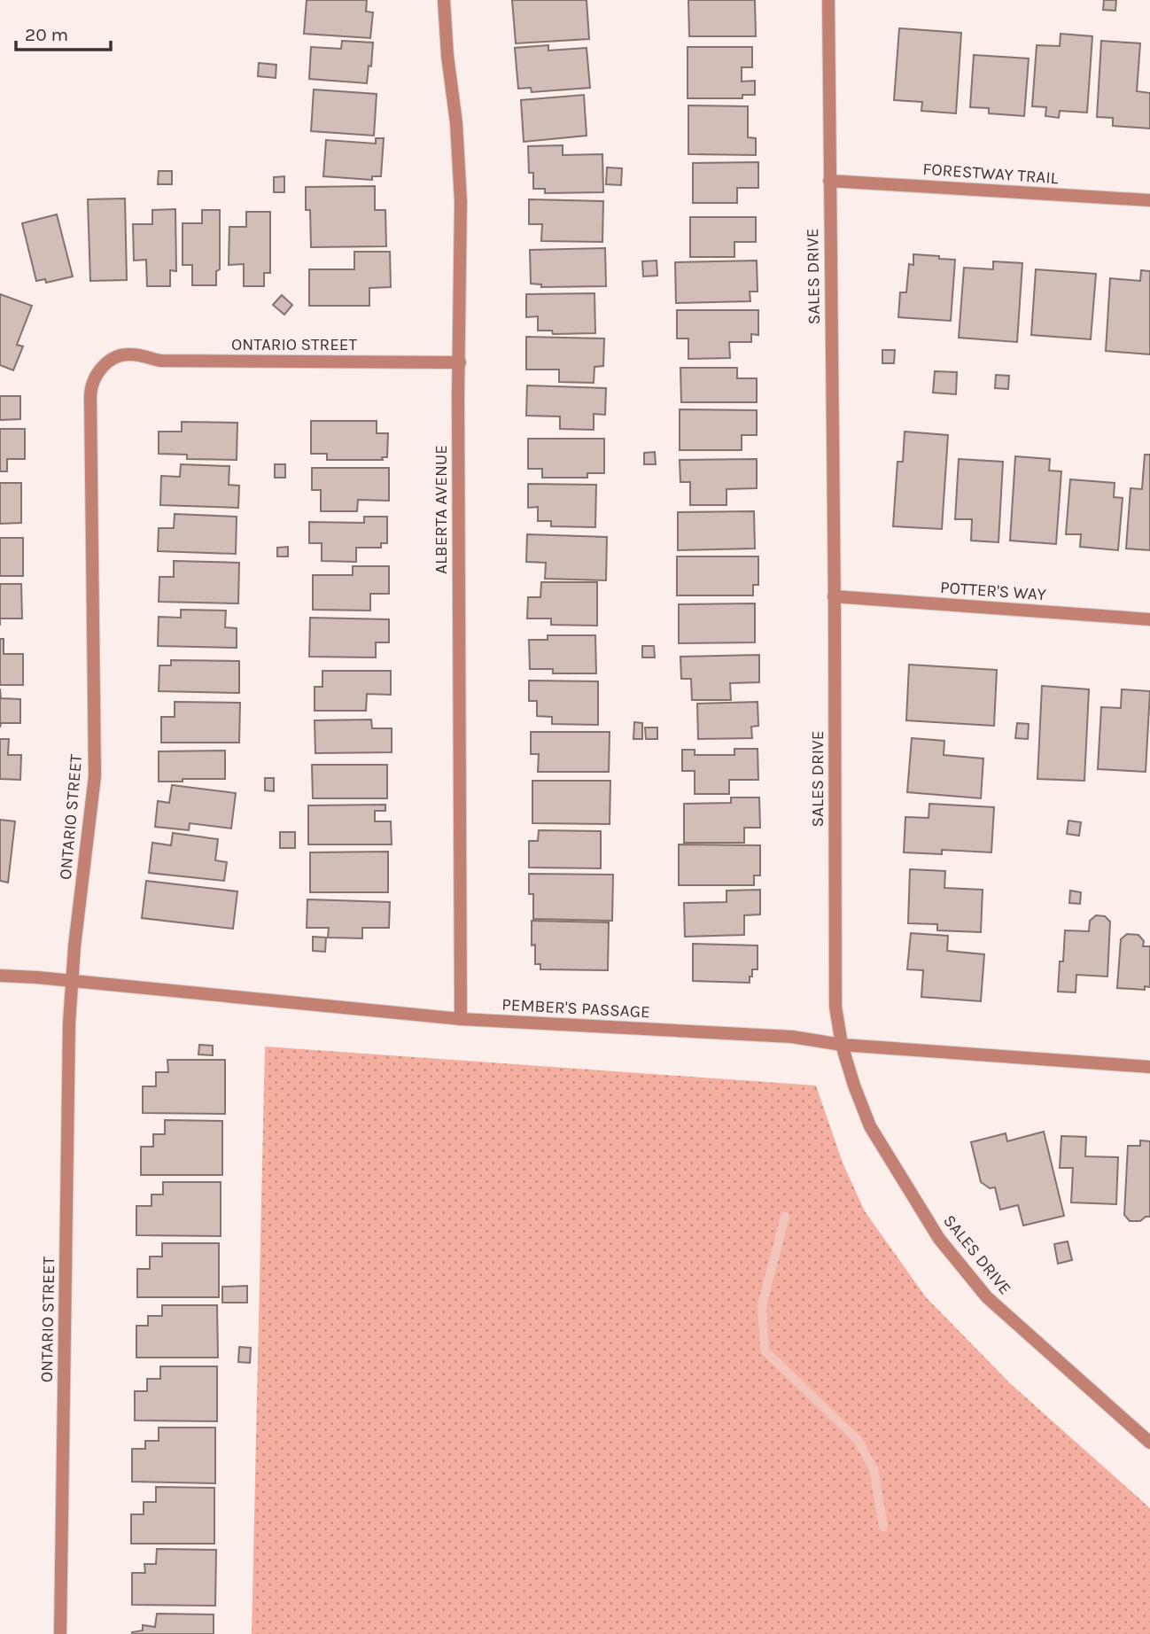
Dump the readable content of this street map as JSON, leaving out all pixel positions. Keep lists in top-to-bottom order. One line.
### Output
{"streets":{"street":["FORESTWAY TRAIL","SALES DRIVE","ONTARIO STREET","ALBERTA AVENUE","POTTER'S WAY","PEMBER'S PASSAGE"]},"crossings":[["FORESTWAY TRAIL","SALES DRIVE"],["SALES DRIVE","POTTER'S WAY"],["SALES DRIVE","PEMBER'S PASSAGE"],["ONTARIO STREET","ALBERTA AVENUE"],["ONTARIO STREET","PEMBER'S PASSAGE"],["ALBERTA AVENUE","PEMBER'S PASSAGE"]],"scale_bar":"20 m"}
